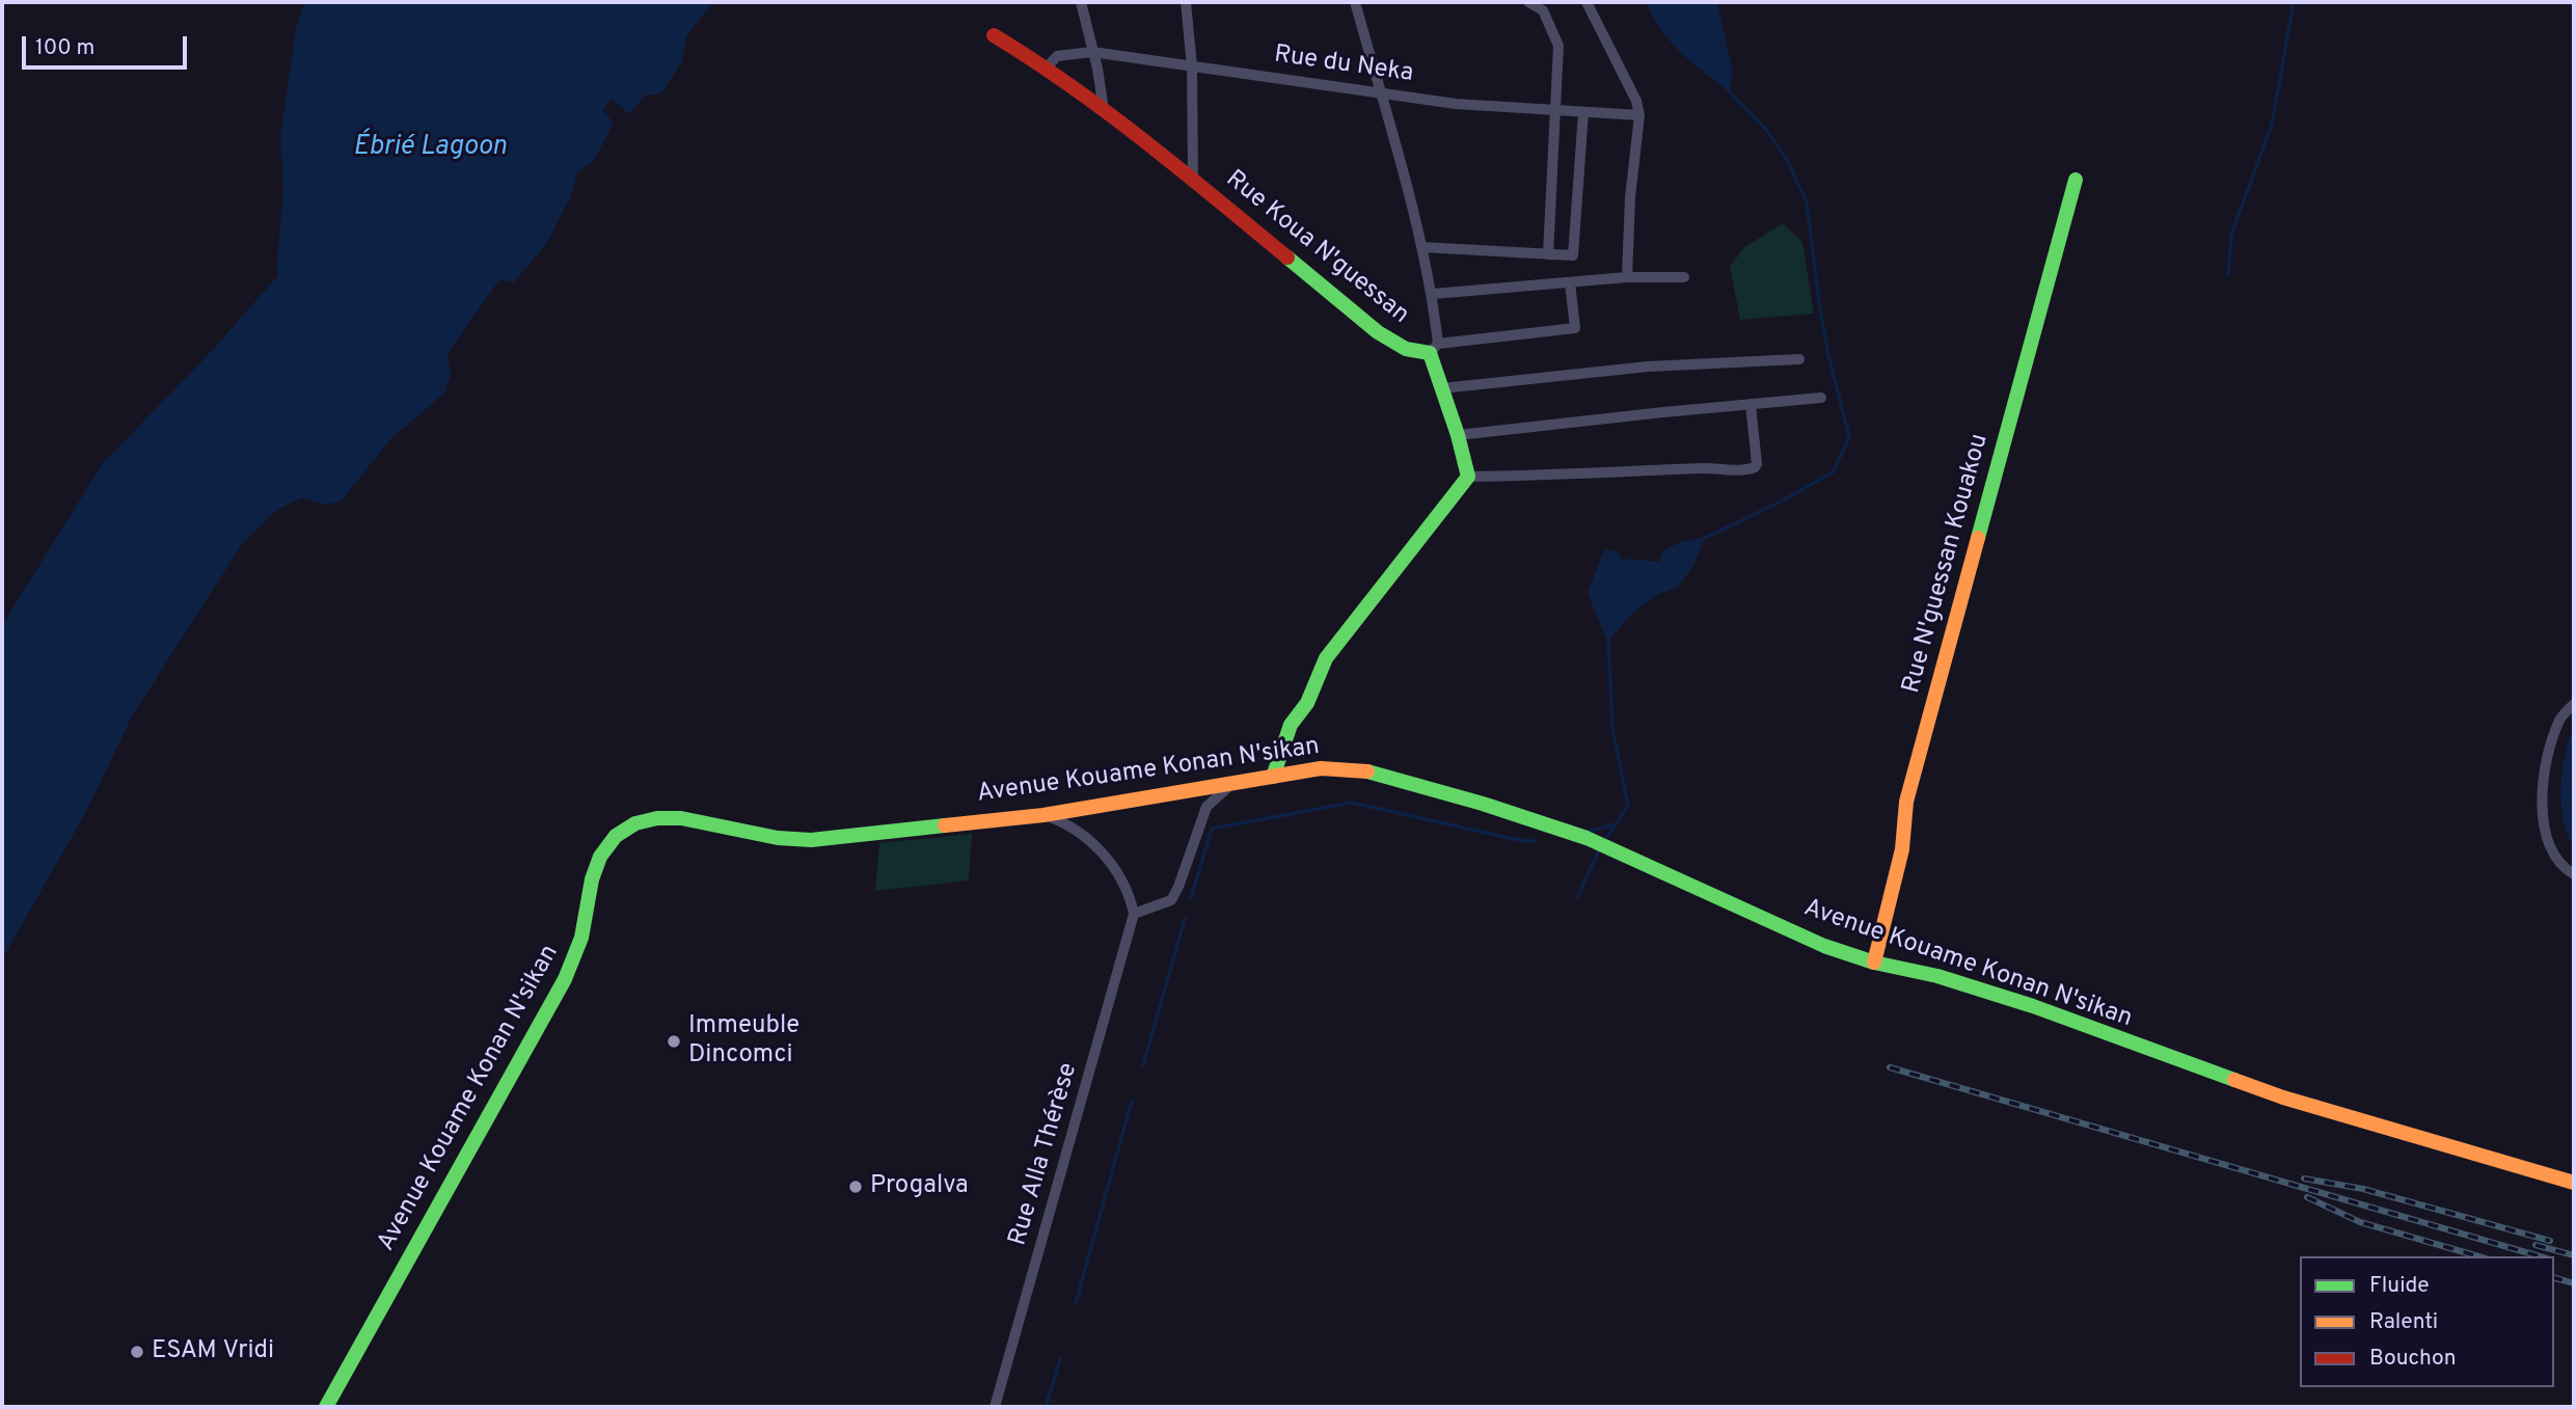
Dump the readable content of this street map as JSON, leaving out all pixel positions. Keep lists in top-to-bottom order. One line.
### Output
{"streets":{"street":["Rue du Neka","Rue Koua N'guessan","Rue N'guessan Kouakou","Avenue Kouame Konan N'sikan","Rue Alla Thérèse"]},"crossings":[["Rue du Neka","Rue Koua N'guessan"],["Rue N'guessan Kouakou","Avenue Kouame Konan N'sikan"]],"water":["Ébrié Lagoon"],"places":["Immeuble Dincomci","Progalva","ESAM Vridi"],"legend":["Fluide","Ralenti","Bouchon"],"scale_bar":"100 m"}
